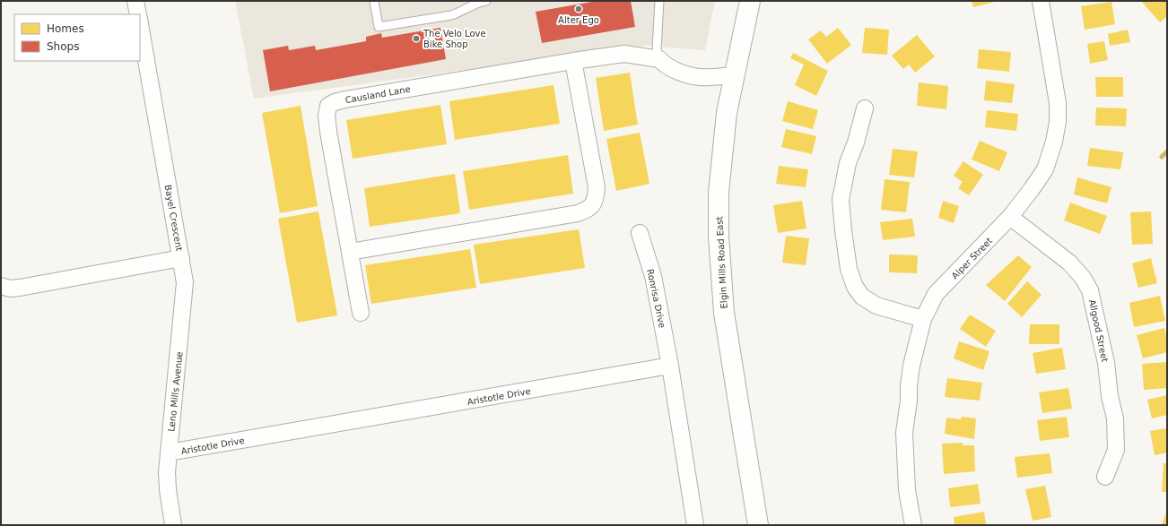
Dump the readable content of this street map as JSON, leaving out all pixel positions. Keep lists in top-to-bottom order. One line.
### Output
{"streets":{"main road":["Elgin Mills Road East"],"street":["Causland Lane","Bayel Crescent","Alper Street","Ronrisa Drive","Allgood Street","Leno Mills Avenue","Aristotle Drive"]},"crossings":[["Causland Lane","Elgin Mills Road East"],["Bayel Crescent","Leno Mills Avenue"],["Alper Street","Allgood Street"],["Ronrisa Drive","Aristotle Drive"],["Leno Mills Avenue","Aristotle Drive"]],"places":["Alter Ego","The Velo Love Bike Shop"],"legend":["Homes","Shops"]}
